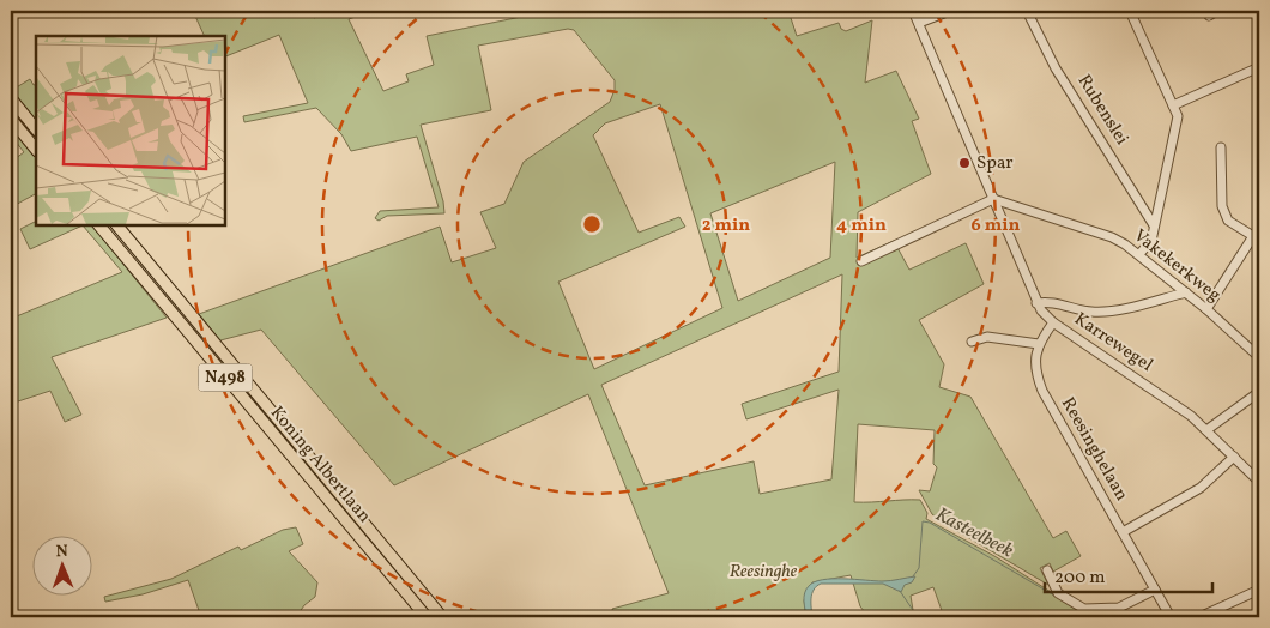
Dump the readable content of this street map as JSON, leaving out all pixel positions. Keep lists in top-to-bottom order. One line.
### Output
{"streets":{"main road":["N498","Koning Albertlaan"],"street":["Rubenslei","Vakekerkweg","Karrewegel","Reesinghelaan"]},"crossings":[["Vakekerkweg","Karrewegel"]],"water":["Kasteelbeek"],"parks":["Reesinghe"],"places":["Spar"],"scale_bar":"200 m","north":"top","rings":["2 min","4 min","6 min"]}
